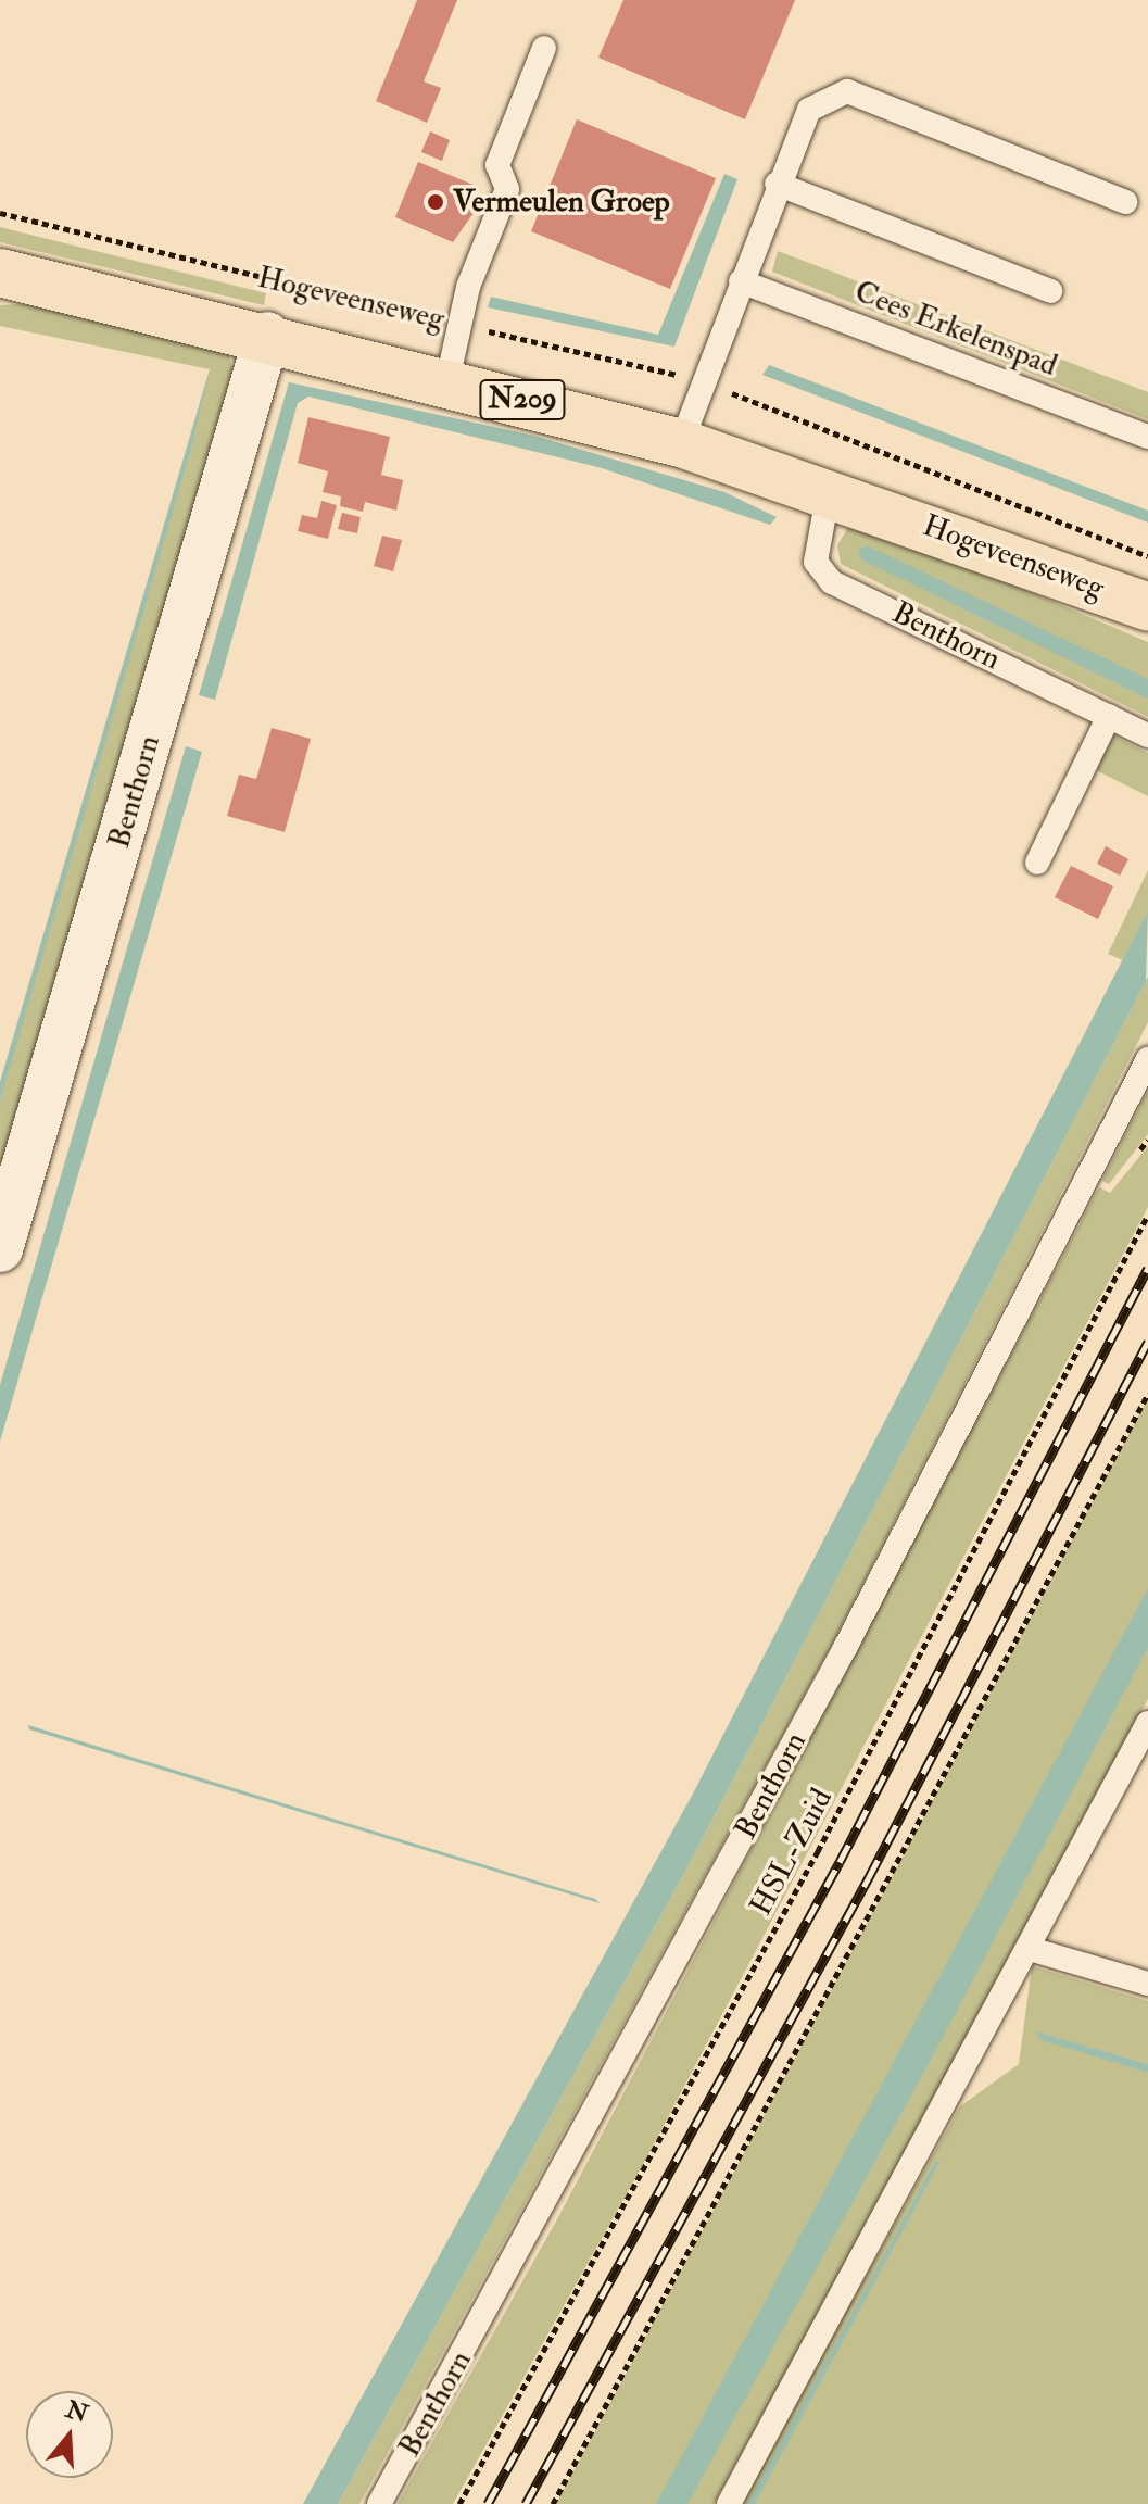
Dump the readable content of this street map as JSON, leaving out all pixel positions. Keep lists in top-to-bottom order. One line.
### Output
{"streets":{"main road":["Hogeveenseweg","N209"],"street":["Benthorn"],"lane":["Cees Erkelenspad"],"path":["HSL-Zuid"]},"crossings":[["Hogeveenseweg","Benthorn"]],"places":["Vermeulen Groep"],"north":"top"}
